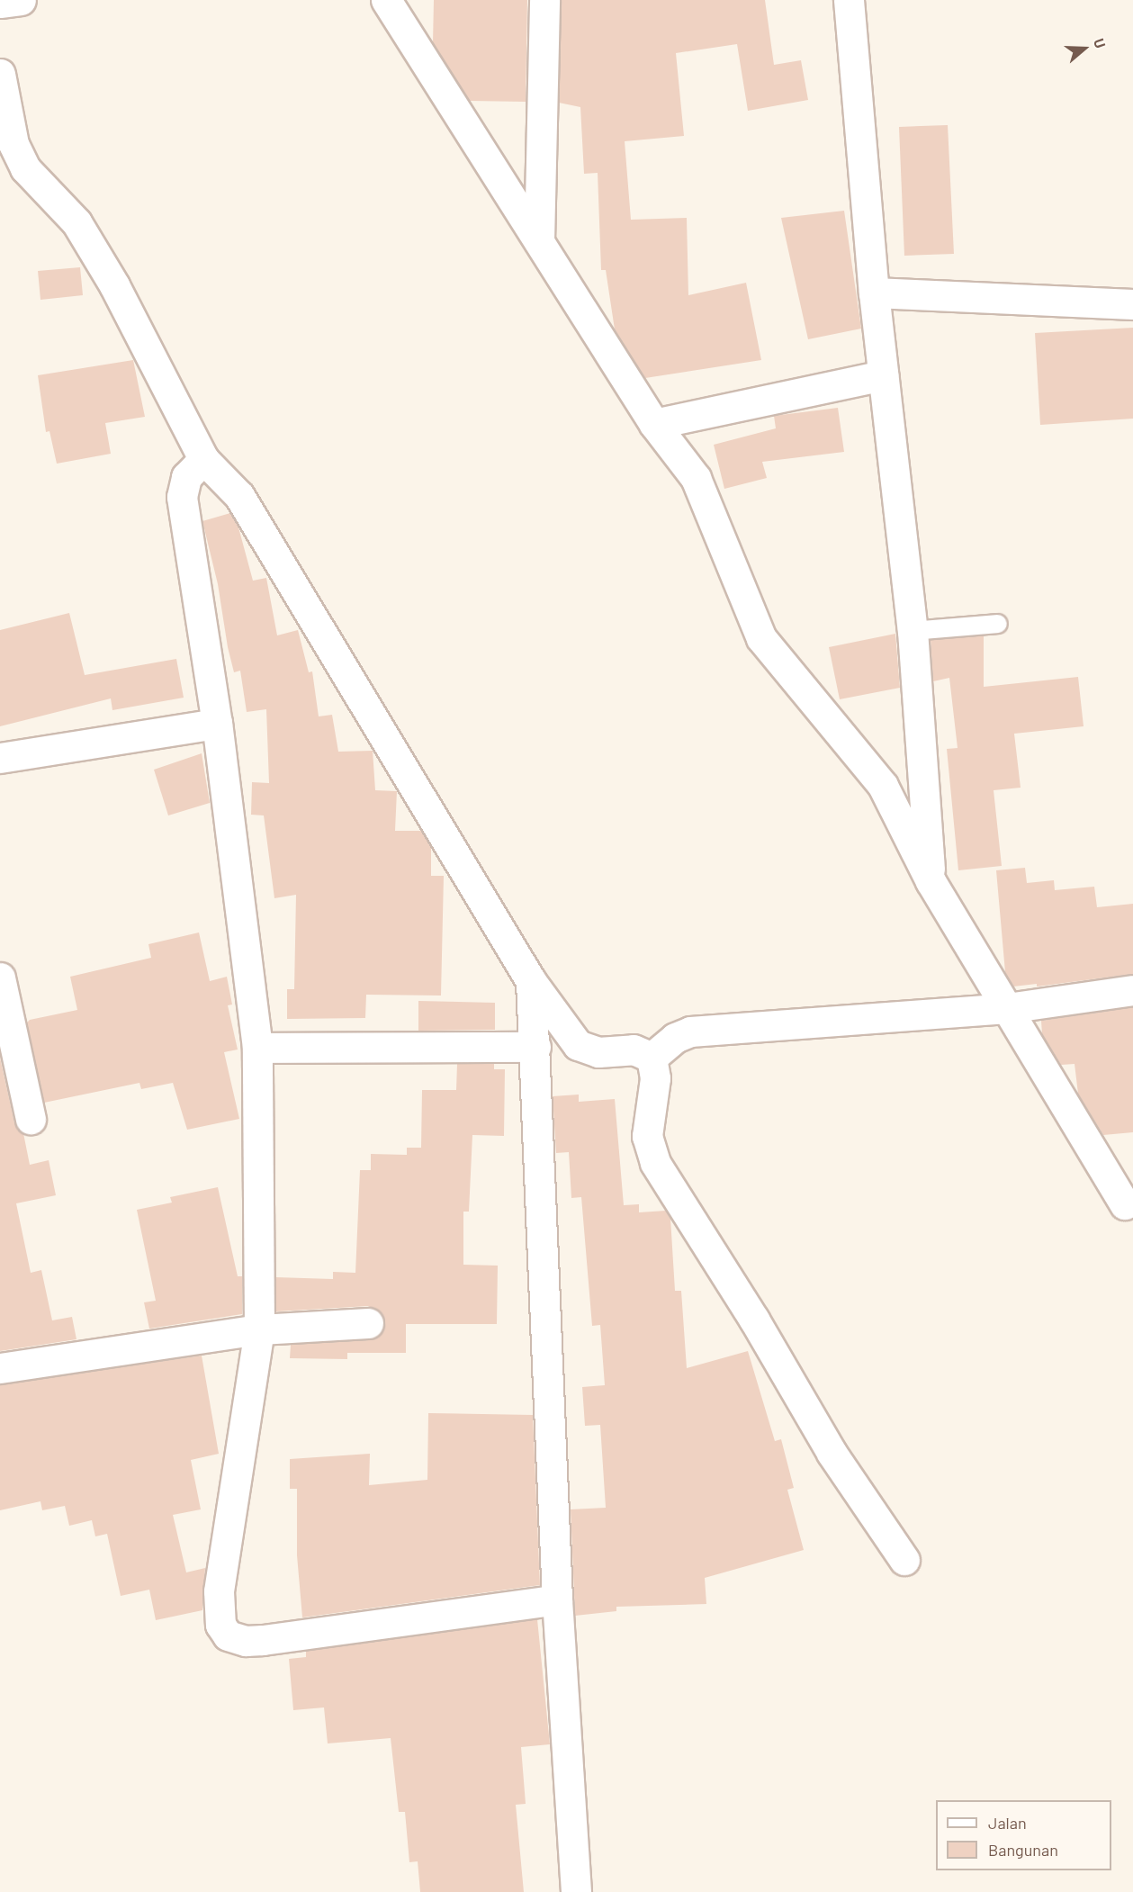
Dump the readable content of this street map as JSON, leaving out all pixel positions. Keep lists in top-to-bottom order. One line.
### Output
{"legend":["Jalan","Bangunan"],"north":"right"}
